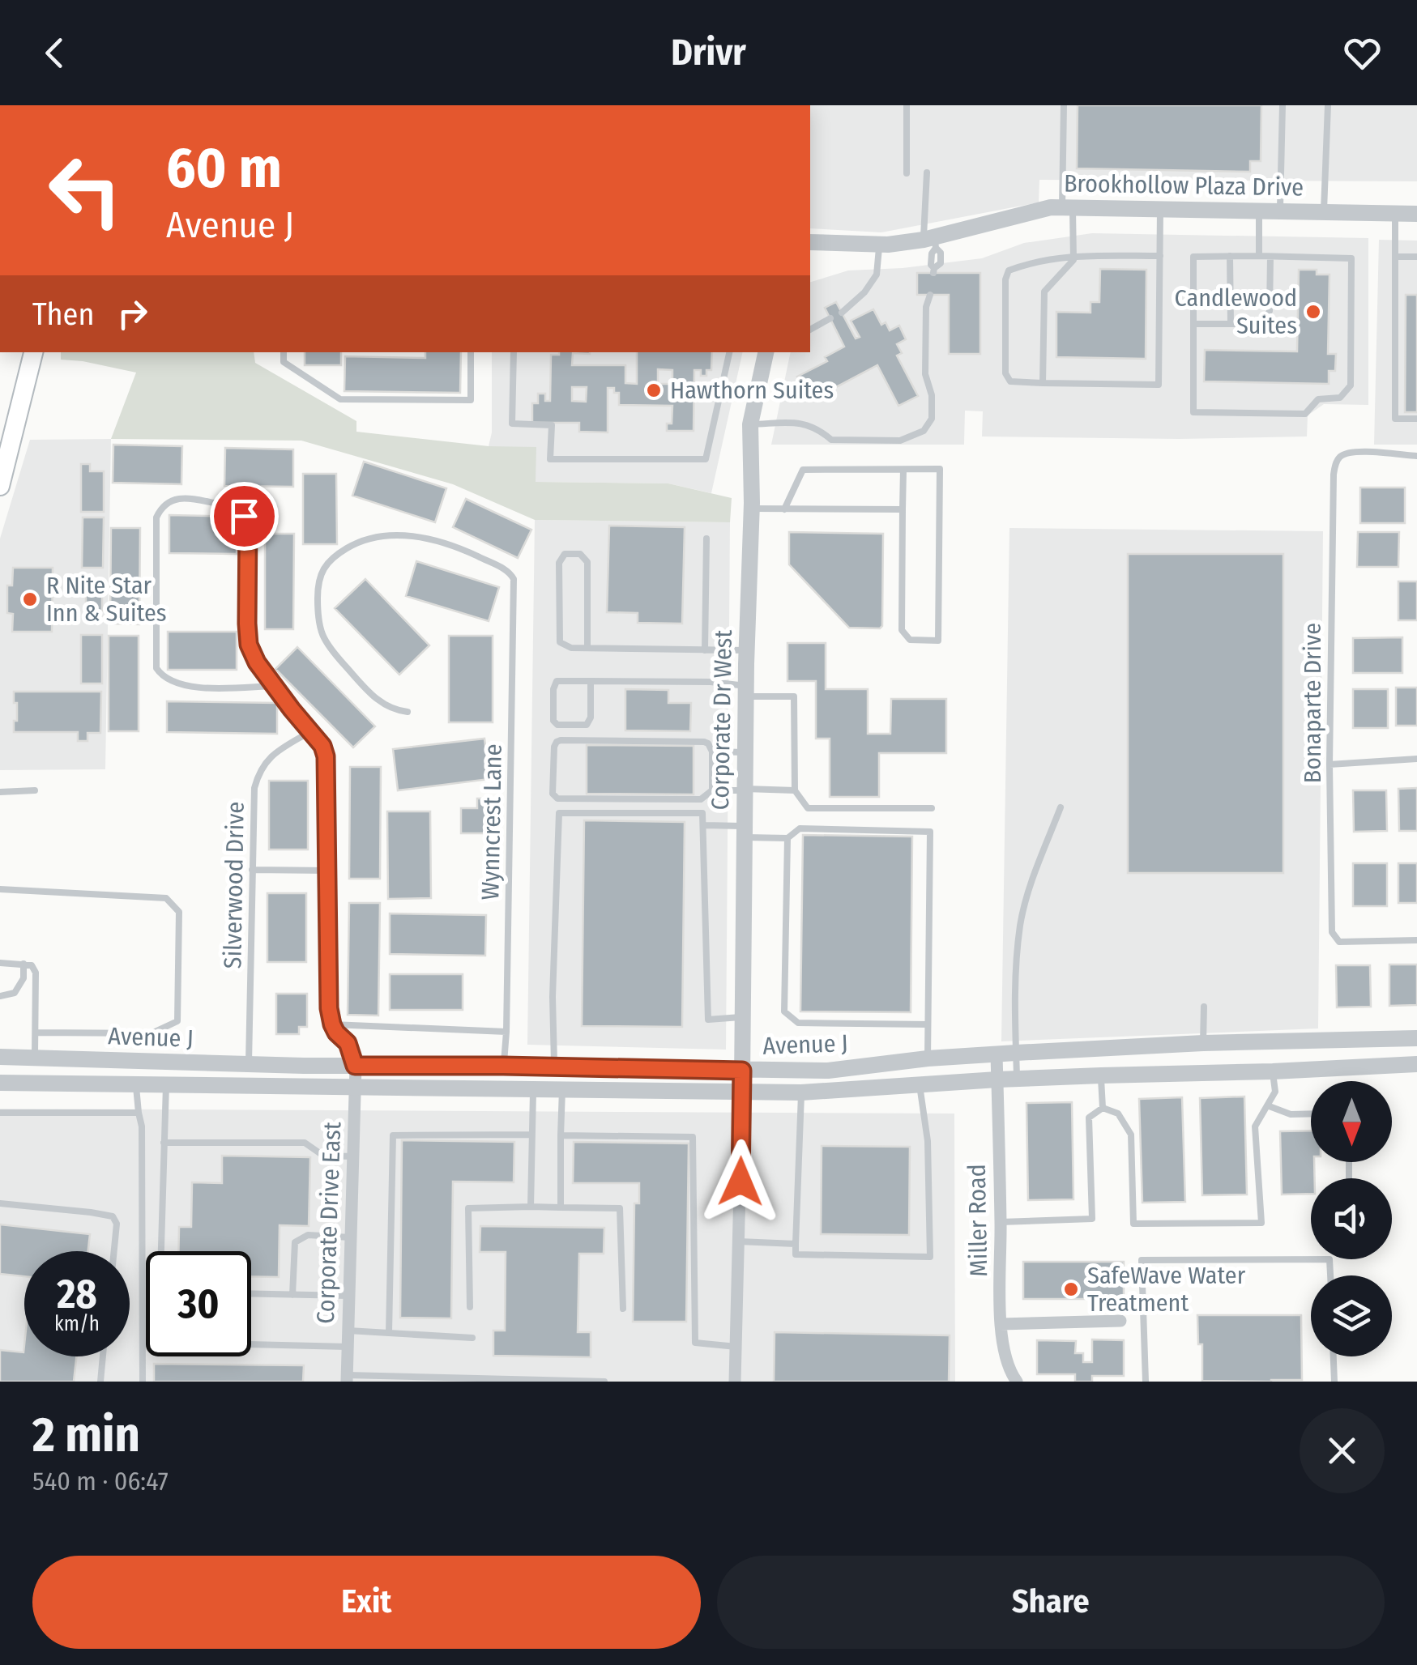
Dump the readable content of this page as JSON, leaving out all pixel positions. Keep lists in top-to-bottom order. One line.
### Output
{"streets":{"street":["Brookhollow Plaza Drive","Corporate Dr West","Avenue J","Miller Road","Corporate Drive East"],"lane":["Bonaparte Drive","Wynncrest Lane","Silverwood Drive"]},"crossings":[["Corporate Dr West","Avenue J"],["Wynncrest Lane","Avenue J"],["Silverwood Drive","Avenue J"],["Avenue J","Miller Road"],["Avenue J","Corporate Drive East"]],"places":["Candlewood Suites","Hawthorn Suites","R Nite Star Inn & Suites","SafeWave Water Treatment"],"north":"bottom","page":{"header":"Drivr","turn":["60 m","Avenue J"],"then":"Then","speed":"28 km/h","limit":"30","heading":["2 min","540 m · 06:47"],"buttons":["Exit","Share"]}}
